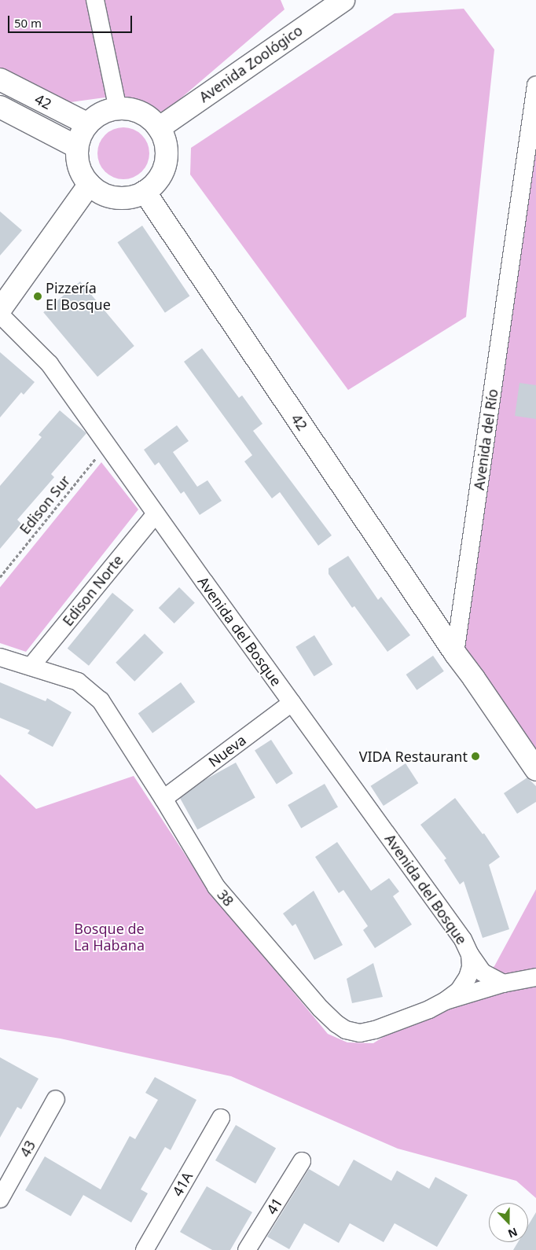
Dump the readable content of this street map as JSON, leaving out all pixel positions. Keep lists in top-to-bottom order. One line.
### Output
{"streets":{"street":["Avenida Zoológico","42","Avenida del Río","Edison Norte","Avenida del Bosque","Nueva","38","43","41A","41"],"path":["Edison Sur"]},"crossings":[["Avenida Zoológico","42"],["42","Avenida del Río"],["Edison Sur","Avenida del Bosque"],["Edison Norte","Avenida del Bosque"],["Edison Norte","38"],["Avenida del Bosque","Nueva"],["Avenida del Bosque","38"],["Nueva","38"]],"parks":["Bosque de La Habana"],"places":["Pizzería El Bosque","VIDA Restaurant"],"scale_bar":"50 m","north":"bottom"}
